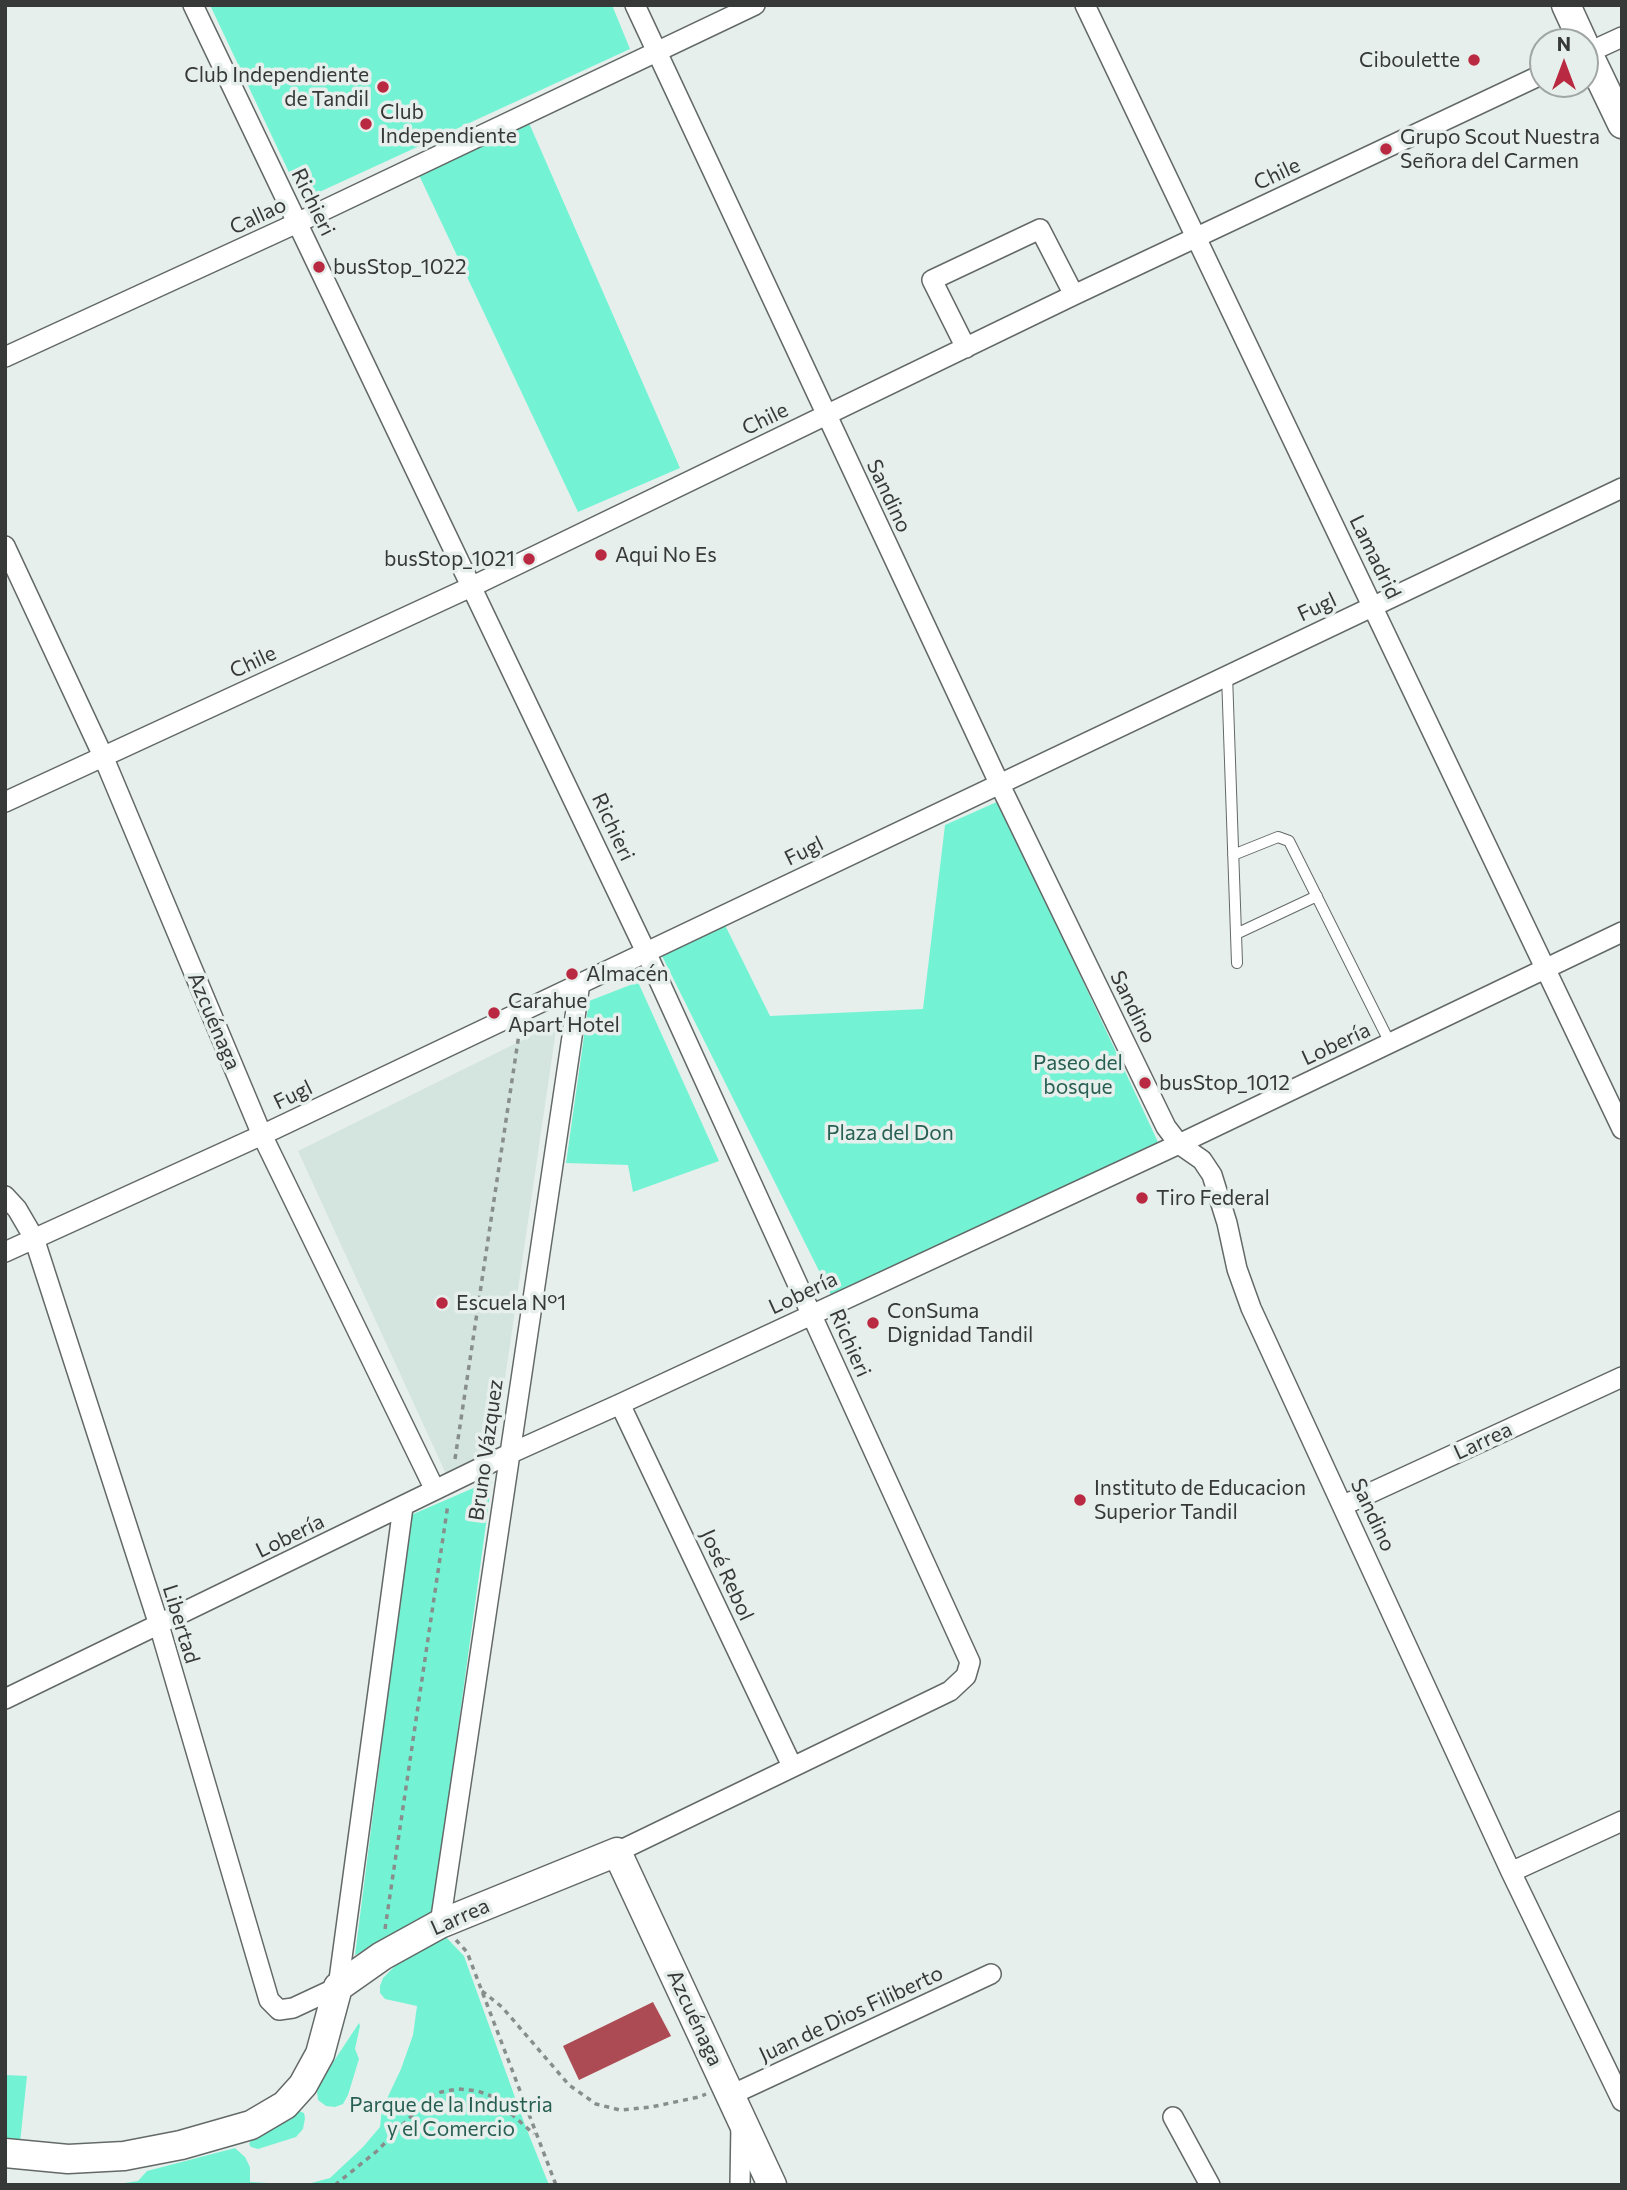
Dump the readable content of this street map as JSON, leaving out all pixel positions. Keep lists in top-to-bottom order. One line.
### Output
{"streets":{"main road":["Azcuénaga","Larrea"],"street":["Chile","Richieri","Callao","Sandino","Lamadrid","Fugl","Lobería","Bruno Vázquez","José Rebol","Libertad","Juan de Dios Filiberto"]},"crossings":[["Chile","Richieri"],["Chile","Sandino"],["Chile","Lamadrid"],["Chile","Azcuénaga"],["Richieri","Callao"],["Richieri","Fugl"],["Richieri","Lobería"],["Richieri","Larrea"],["Callao","Sandino"],["Sandino","Fugl"],["Sandino","Lobería"],["Sandino","Larrea"],["Lamadrid","Fugl"],["Lamadrid","Lobería"],["Fugl","Azcuénaga"],["Fugl","Bruno Vázquez"],["Fugl","Libertad"],["Azcuénaga","Lobería"],["Azcuénaga","Larrea"],["Azcuénaga","Juan de Dios Filiberto"],["Lobería","Bruno Vázquez"],["Lobería","José Rebol"],["Lobería","Libertad"],["Larrea","Bruno Vázquez"],["Larrea","José Rebol"],["Larrea","Libertad"]],"parks":["Paseo del bosque","Plaza del Don","Parque de la Industria y el Comercio"],"places":["Ciboulette","Club Independiente de Tandil","Club Independiente","Grupo Scout Nuestra Señora del Carmen","busStop_1022","Aqui No Es","busStop_1021","Almacén","Carahue Apart Hotel","busStop_1012","Tiro Federal","Escuela N°1","ConSuma Dignidad Tandil","Instituto de Educacion Superior Tandil"],"north":"top"}
